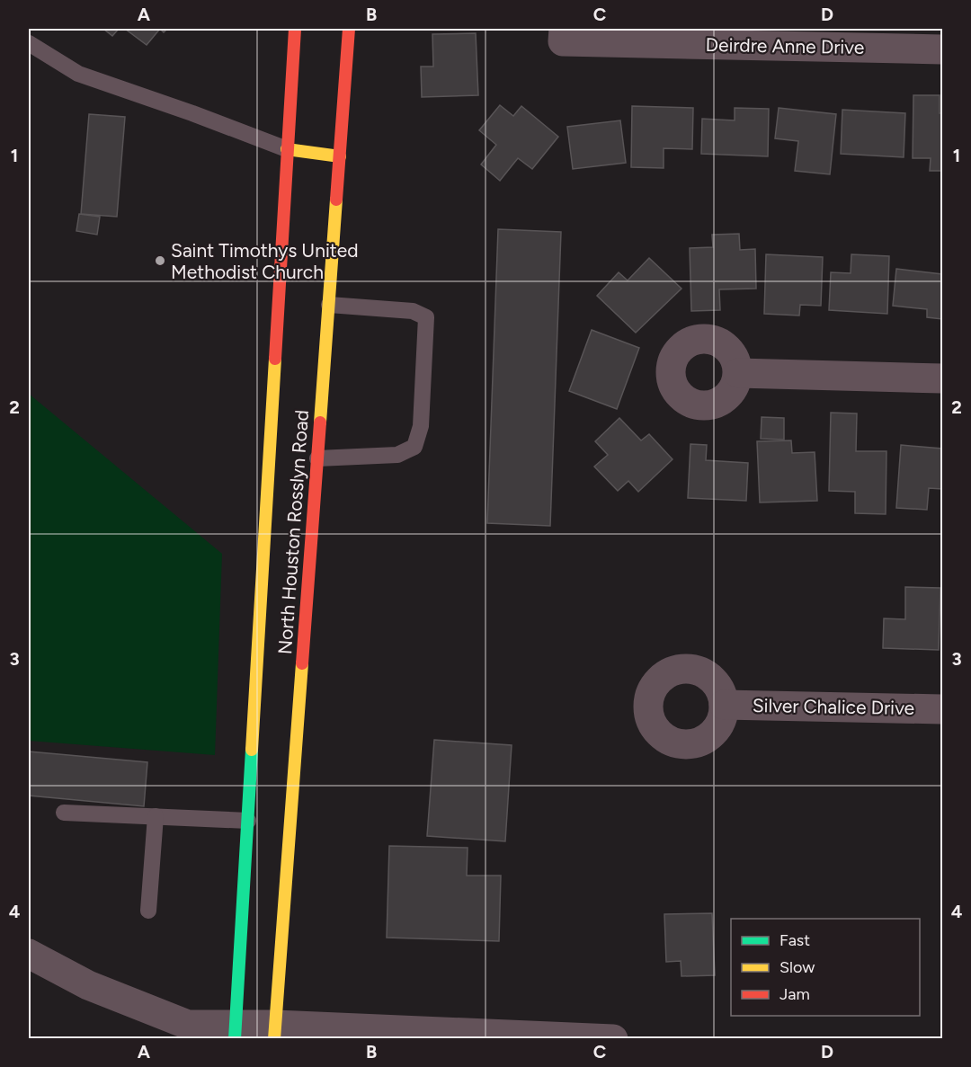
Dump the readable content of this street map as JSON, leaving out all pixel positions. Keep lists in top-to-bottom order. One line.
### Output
{"streets":{"main road":["North Houston Rosslyn Road"],"street":["Deirdre Anne Drive","Silver Chalice Drive"]},"places":["Saint Timothys United Methodist Church"],"legend":["Fast","Slow","Jam"],"grid":{"columns":["A","B","C","D"],"rows":["1","2","3","4"]}}
